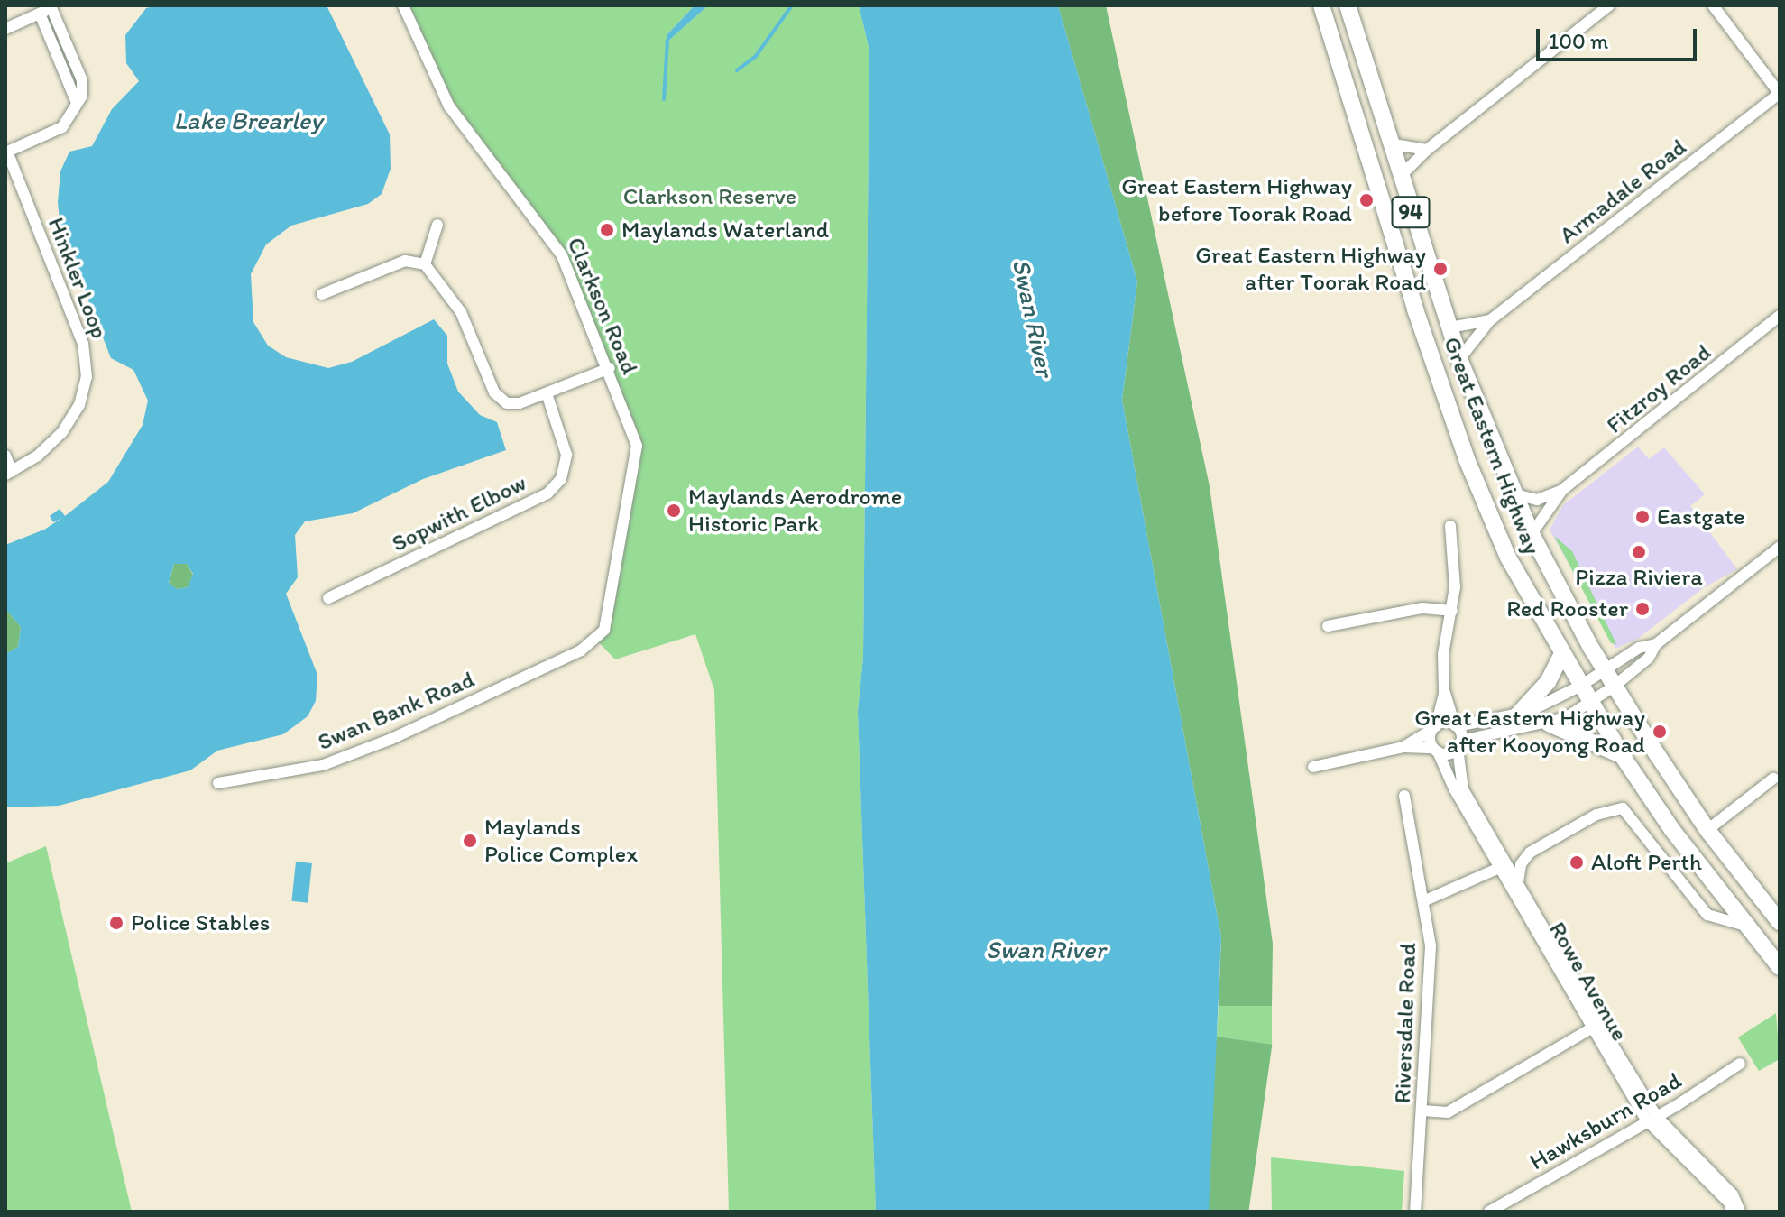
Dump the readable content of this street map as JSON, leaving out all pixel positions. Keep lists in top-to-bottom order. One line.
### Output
{"streets":{"highway":["94","Great Eastern Highway"],"street":["Armadale Road","Hinkler Loop","Clarkson Road","Fitzroy Road","Sopwith Elbow","Swan Bank Road","Rowe Avenue","Riversdale Road","Hawksburn Road"]},"crossings":[["Armadale Road","Great Eastern Highway"],["Clarkson Road","Swan Bank Road"],["Fitzroy Road","Great Eastern Highway"],["Rowe Avenue","Hawksburn Road"]],"water":["Lake Brearley","Swan River"],"parks":["Clarkson Reserve"],"places":["Great Eastern Highway before Toorak Road","Maylands Waterland","Great Eastern Highway after Toorak Road","Maylands Aerodrome Historic Park","Eastgate","Pizza Riviera","Red Rooster","Great Eastern Highway after Kooyong Road","Maylands Police Complex","Aloft Perth","Police Stables"],"scale_bar":"100 m"}
